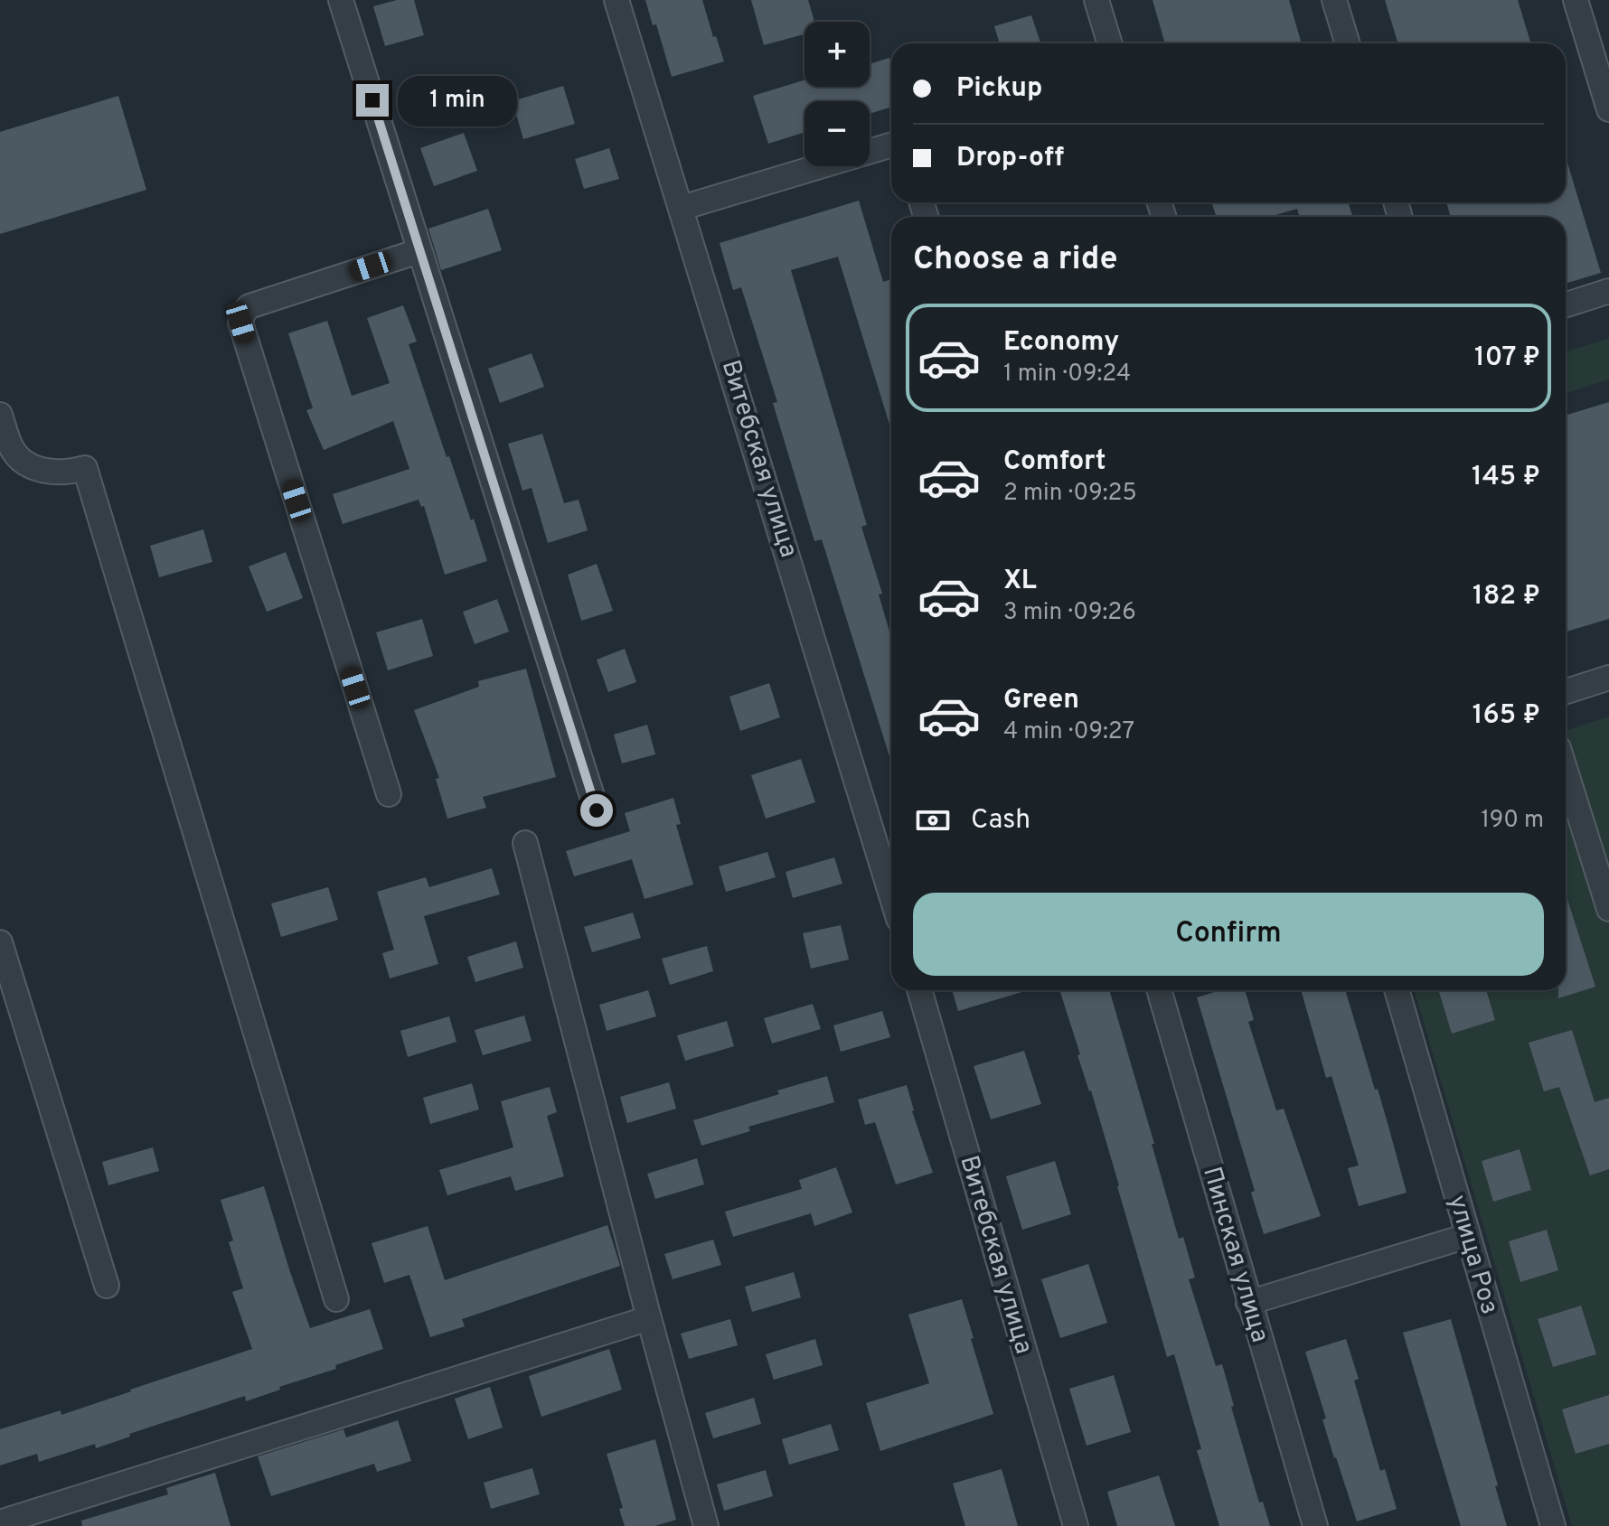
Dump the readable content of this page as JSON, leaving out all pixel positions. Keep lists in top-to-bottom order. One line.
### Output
{"streets":{"street":["Витебская улица","Пинская улица","улица Роз"]},"page":{"map_buttons":["+","−"],"banner":["Pickup","Drop-off"],"bubble":"1 min","heading":"Choose a ride","list":[{"name":"Economy","note":"1 min · 09:24","value":"107 ₽"},{"name":"Comfort","note":"2 min · 09:25","value":"145 ₽"},{"name":"XL","note":"3 min · 09:26","value":"182 ₽"},{"name":"Green","note":"4 min · 09:27","value":"165 ₽"}],"pay":["Cash","190 m"],"buttons":"Confirm"}}
